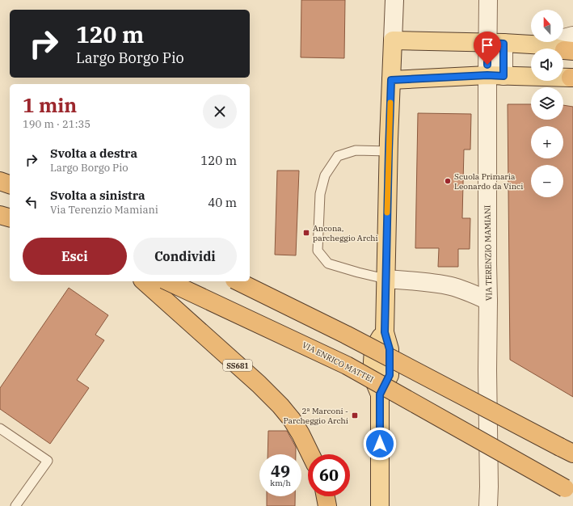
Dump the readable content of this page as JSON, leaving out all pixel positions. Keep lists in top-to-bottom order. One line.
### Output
{"streets":{"highway":["VIA ENRICO MATTEI","SS681"],"street":["VIA TERENZIO MAMIANI"]},"places":{"other":["Scuola Primaria Leonardo da Vinci"],"transit":["Ancona, parcheggio Archi","2ª Marconi - Parcheggio Archi"]},"north":"top","page":{"map_buttons":["+","−"],"turn":["120 m","Largo Borgo Pio"],"heading":["1 min","190 m · 21:35"],"list":[{"name":"Svolta a destra","note":"Largo Borgo Pio","value":"120 m"},{"name":"Svolta a sinistra","note":"Via Terenzio Mamiani","value":"40 m"}],"buttons":["Esci","Condividi"],"speed":"49 km/h","limit":"60"}}
